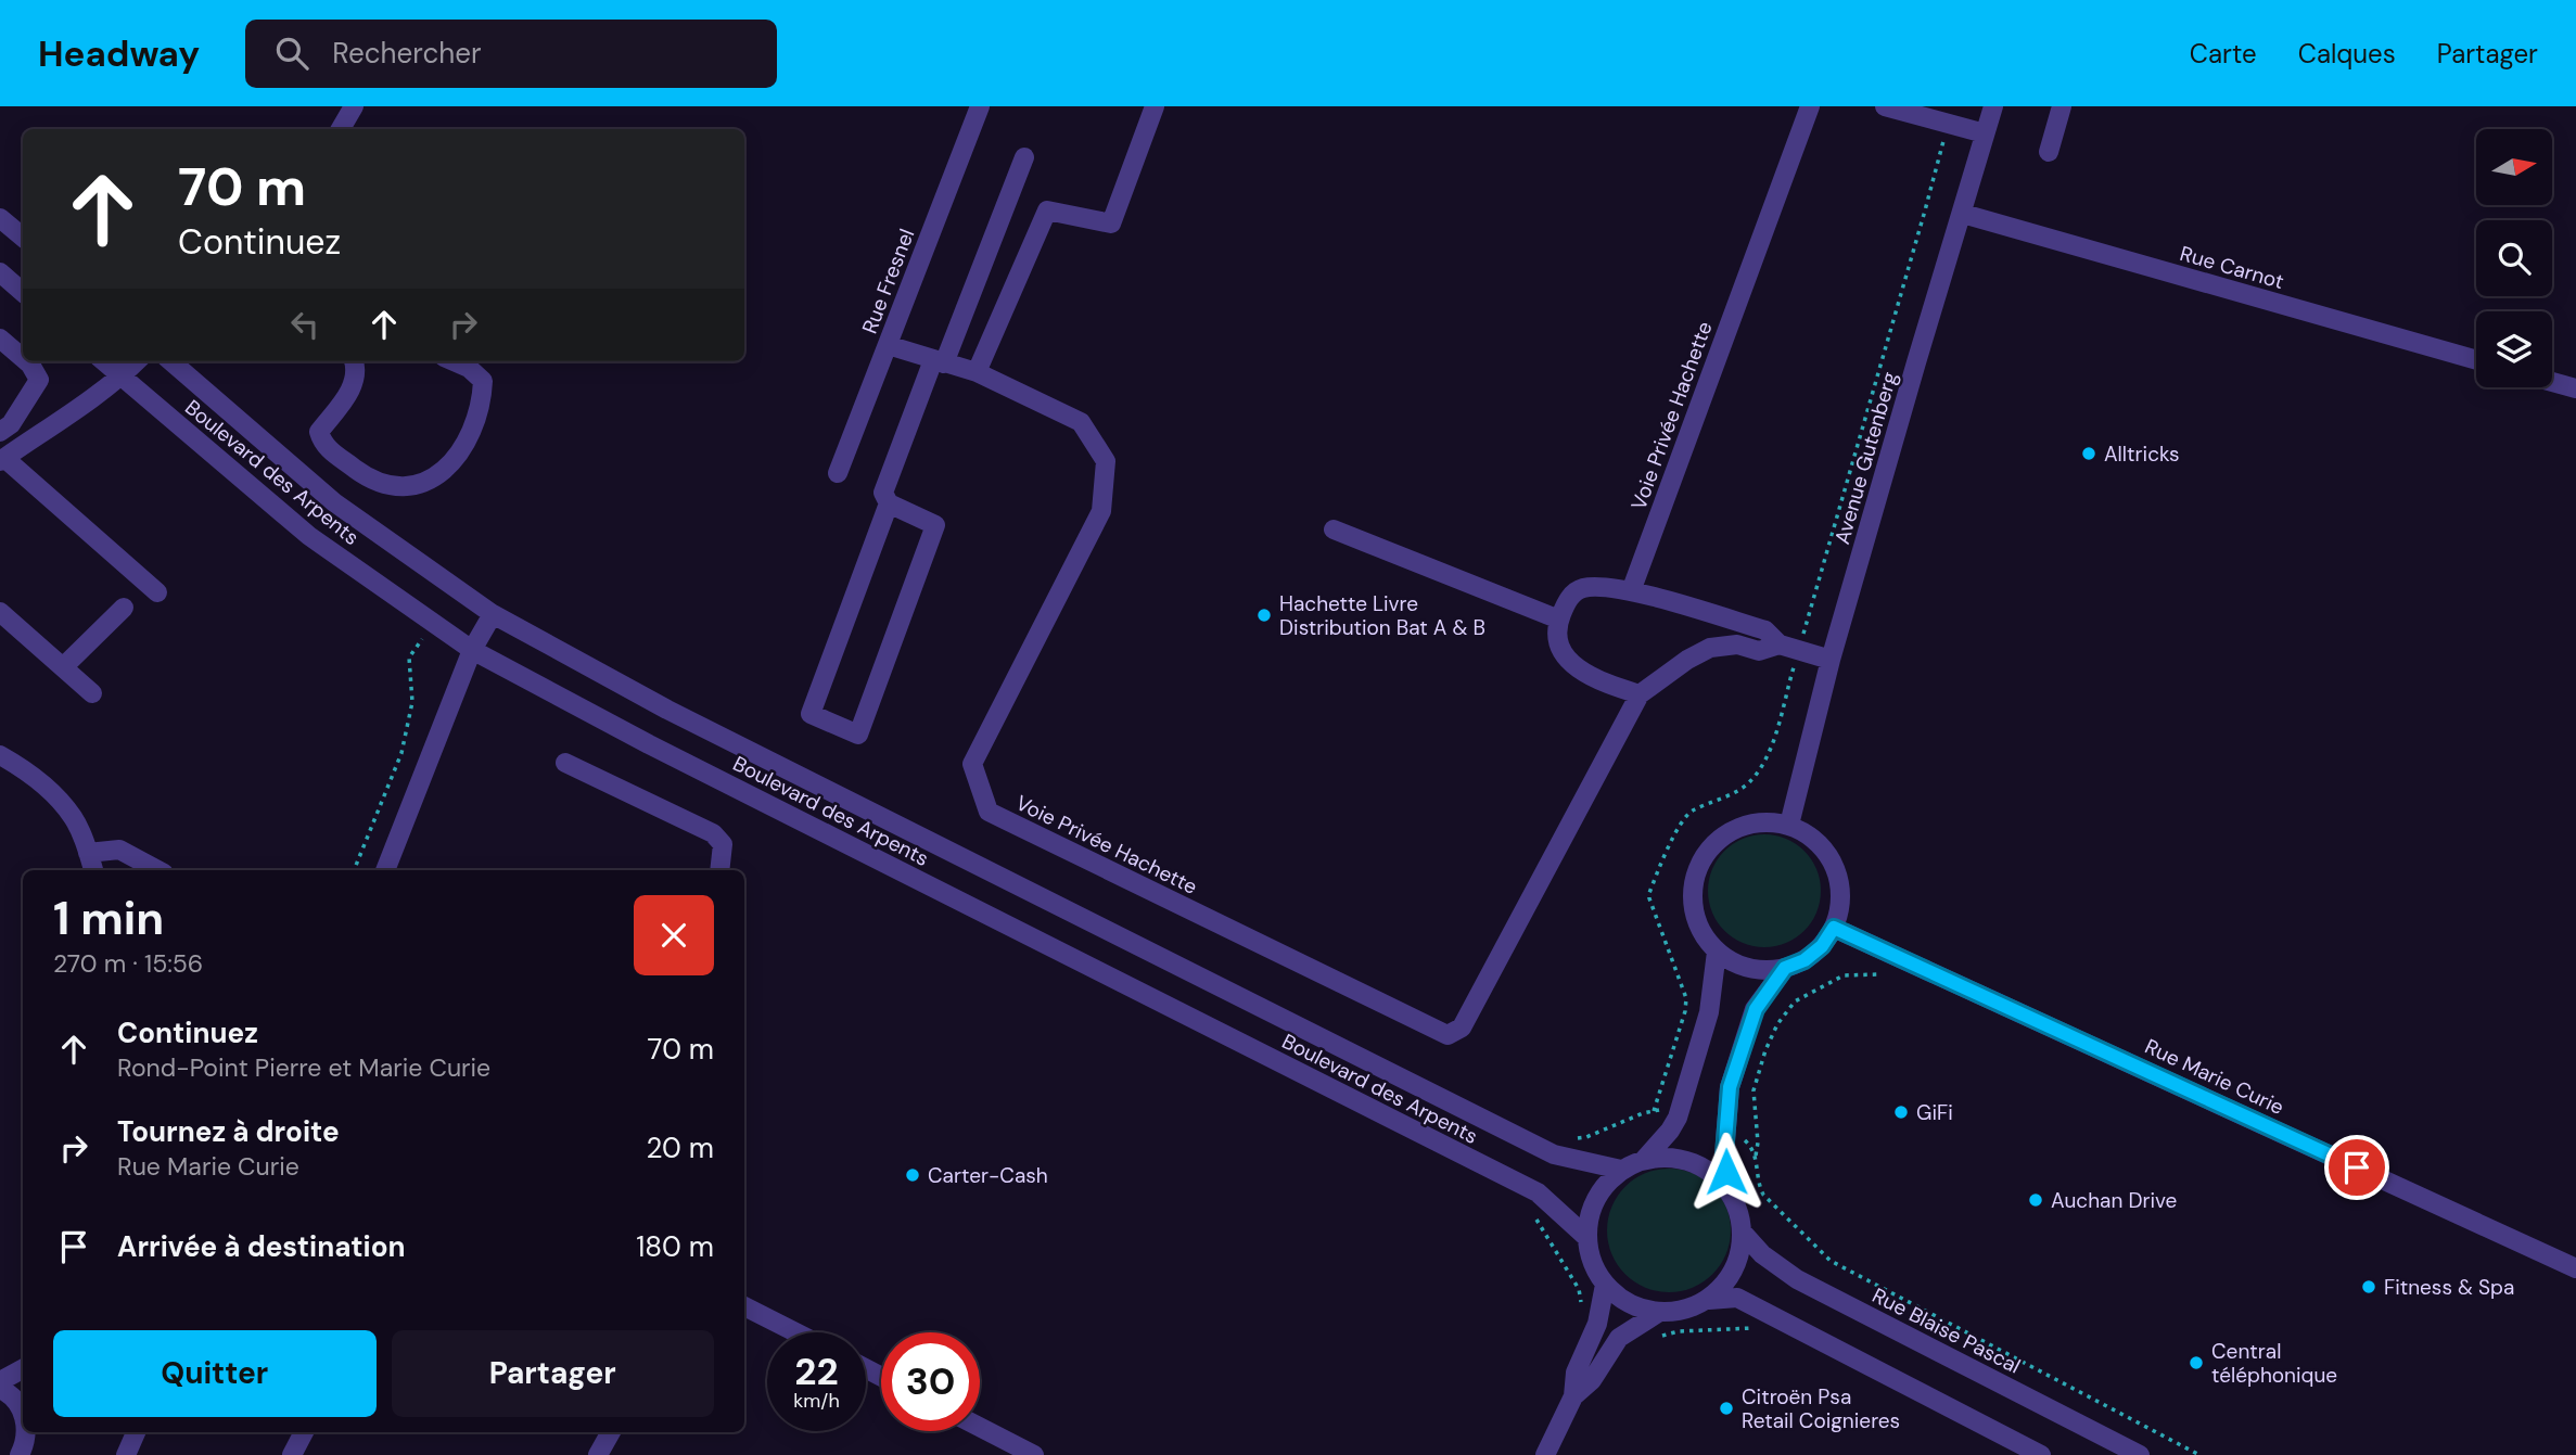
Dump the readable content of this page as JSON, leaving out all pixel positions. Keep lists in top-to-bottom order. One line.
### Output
{"streets":{"street":["Rue Carnot","Rue Fresnel","Voie Privée Hachette","Avenue Gutenberg","Boulevard des Arpents","Rue Marie Curie","Rue Blaise Pascal"]},"crossings":[["Rue Carnot","Avenue Gutenberg"],["Voie Privée Hachette","Avenue Gutenberg"],["Avenue Gutenberg","Rue Marie Curie"],["Boulevard des Arpents","Rue Blaise Pascal"]],"places":["Alltricks","Hachette Livre Distribution Bat A & B","GiFi","Carter-Cash","Auchan Drive","Fitness & Spa","Central téléphonique","Citroën Psa Retail Coignieres"],"north":"right","page":{"header":"Headway","search":"Rechercher","nav":["Carte","Calques","Partager"],"turn":["70 m","Continuez"],"heading":["1 min","270 m · 15:56"],"list":[{"name":"Continuez","note":"Rond-Point Pierre et Marie Curie","value":"70 m"},{"name":"Tournez à droite","note":"Rue Marie Curie","value":"20 m"},{"name":"Arrivée à destination","value":"180 m"}],"buttons":["Quitter","Partager"],"speed":"22 km/h","limit":"30"}}
